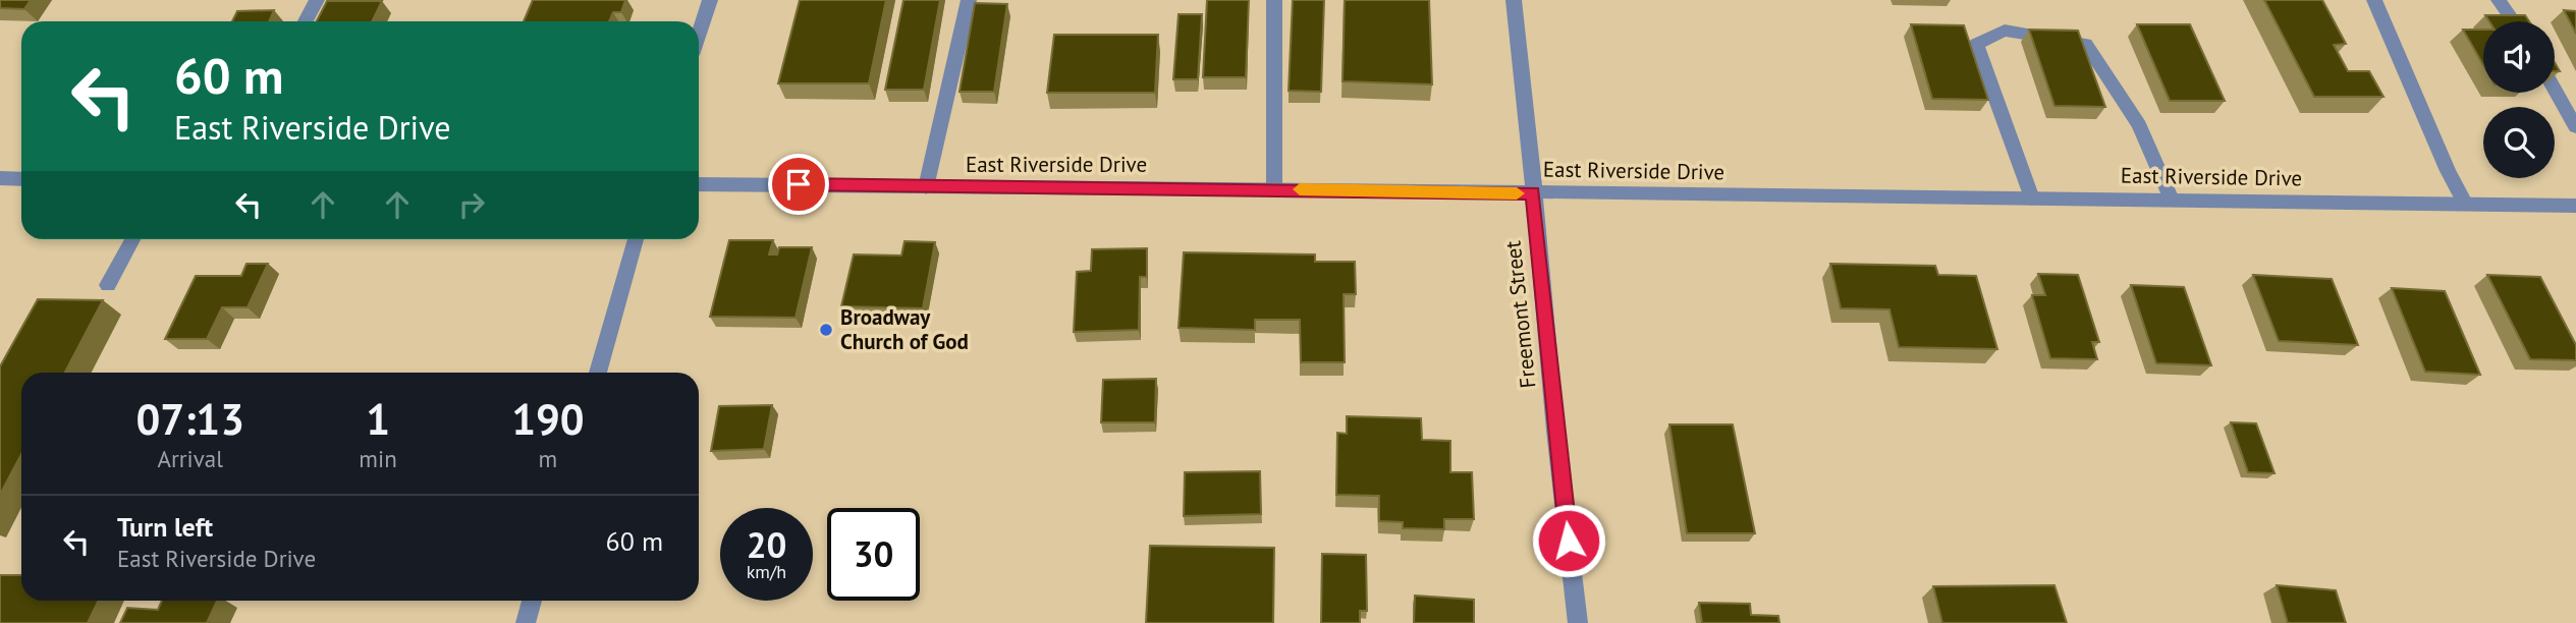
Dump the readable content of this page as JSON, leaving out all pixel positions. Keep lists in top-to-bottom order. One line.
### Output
{"streets":{"street":["East Riverside Drive","Freemont Street"]},"crossings":[["East Riverside Drive","Freemont Street"]],"places":["Broadway Church of God"],"page":{"turn":["60 m","East Riverside Drive"],"eta":["07:13","Arrival","1","min","190","m"],"list":[{"name":"Turn left","note":"East Riverside Drive","value":"60 m"}],"speed":"20 km/h","limit":"30"}}
